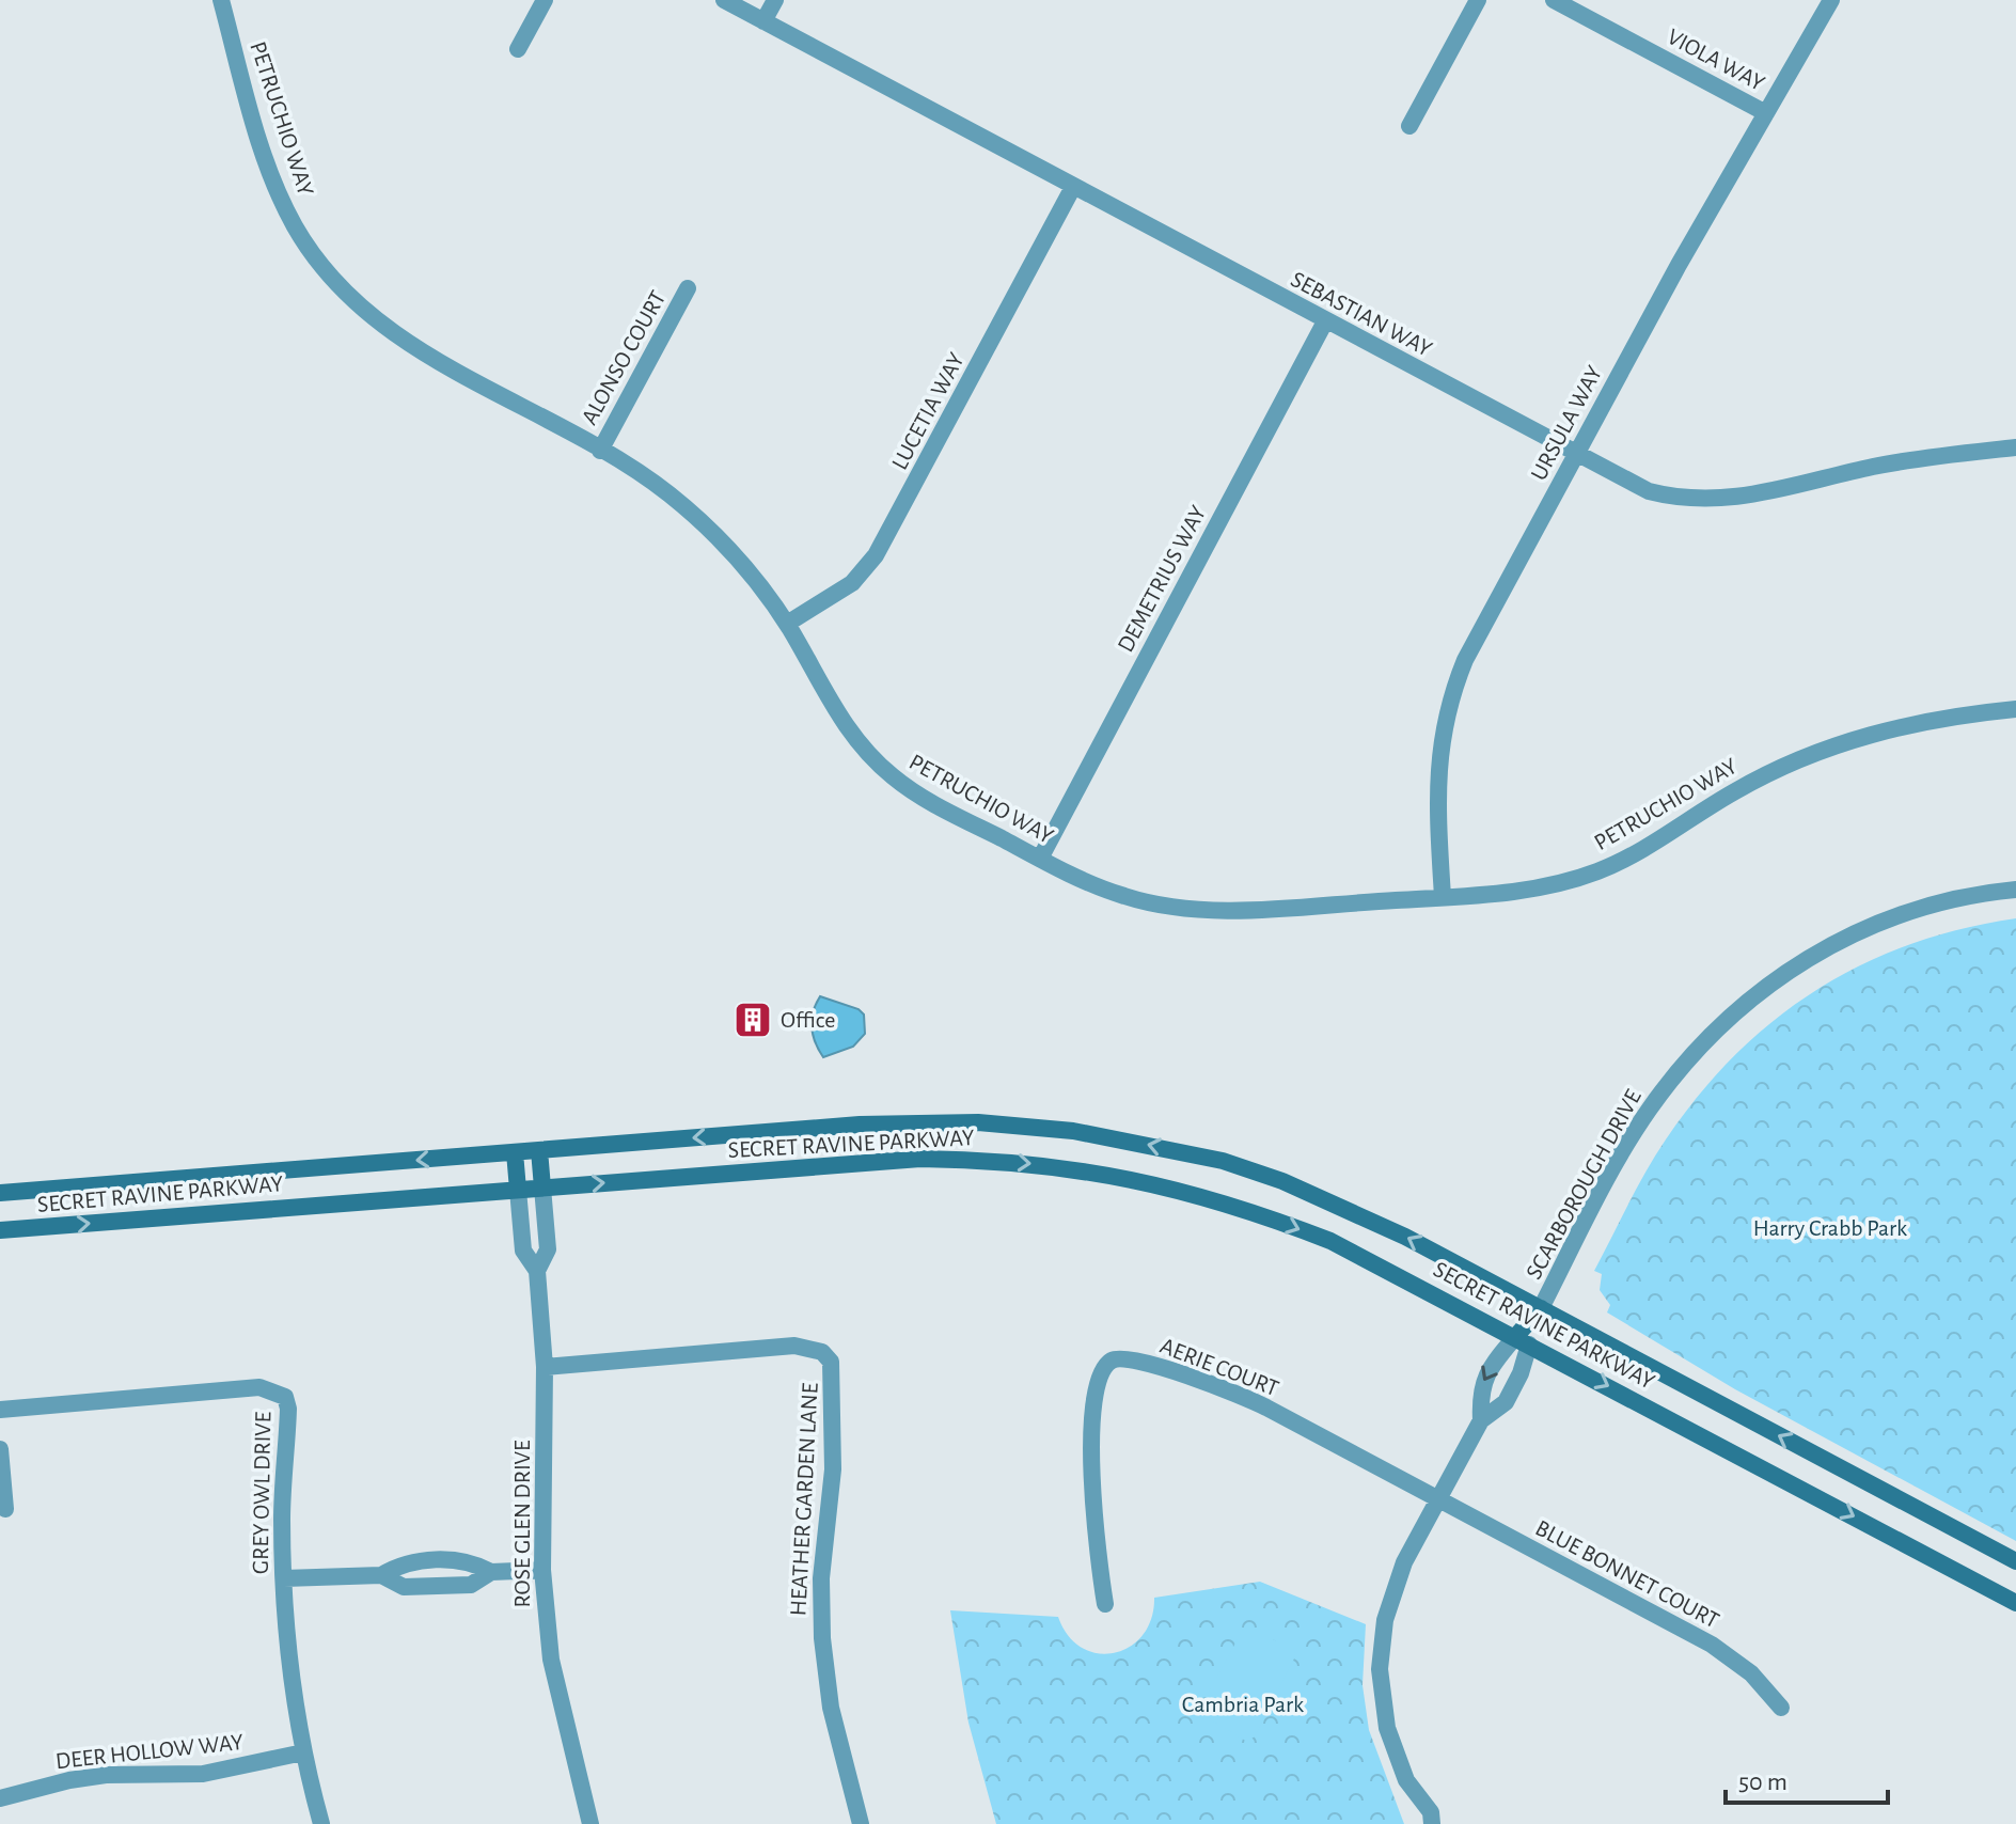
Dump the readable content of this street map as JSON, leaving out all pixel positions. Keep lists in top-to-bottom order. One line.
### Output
{"streets":{"main road":["SECRET RAVINE PARKWAY"],"street":["VIOLA WAY","PETRUCHIO WAY","SEBASTIAN WAY","ALONSO COURT","LUCETIA WAY","URSULA WAY","DEMETRIUS WAY","SCARBOROUGH DRIVE","AERIE COURT","GREY OWL DRIVE","HEATHER GARDEN LANE","ROSE GLEN DRIVE","BLUE BONNET COURT","DEER HOLLOW WAY"]},"crossings":[["VIOLA WAY","URSULA WAY"],["PETRUCHIO WAY","ALONSO COURT"],["PETRUCHIO WAY","LUCETIA WAY"],["PETRUCHIO WAY","URSULA WAY"],["PETRUCHIO WAY","DEMETRIUS WAY"],["SEBASTIAN WAY","LUCETIA WAY"],["SEBASTIAN WAY","URSULA WAY"],["SEBASTIAN WAY","DEMETRIUS WAY"],["SECRET RAVINE PARKWAY","SCARBOROUGH DRIVE"],["SECRET RAVINE PARKWAY","ROSE GLEN DRIVE"],["AERIE COURT","BLUE BONNET COURT"],["GREY OWL DRIVE","DEER HOLLOW WAY"],["HEATHER GARDEN LANE","ROSE GLEN DRIVE"]],"parks":["Harry Crabb Park","Cambria Park"],"places":{"building":["Office"]},"scale_bar":"50 m"}
